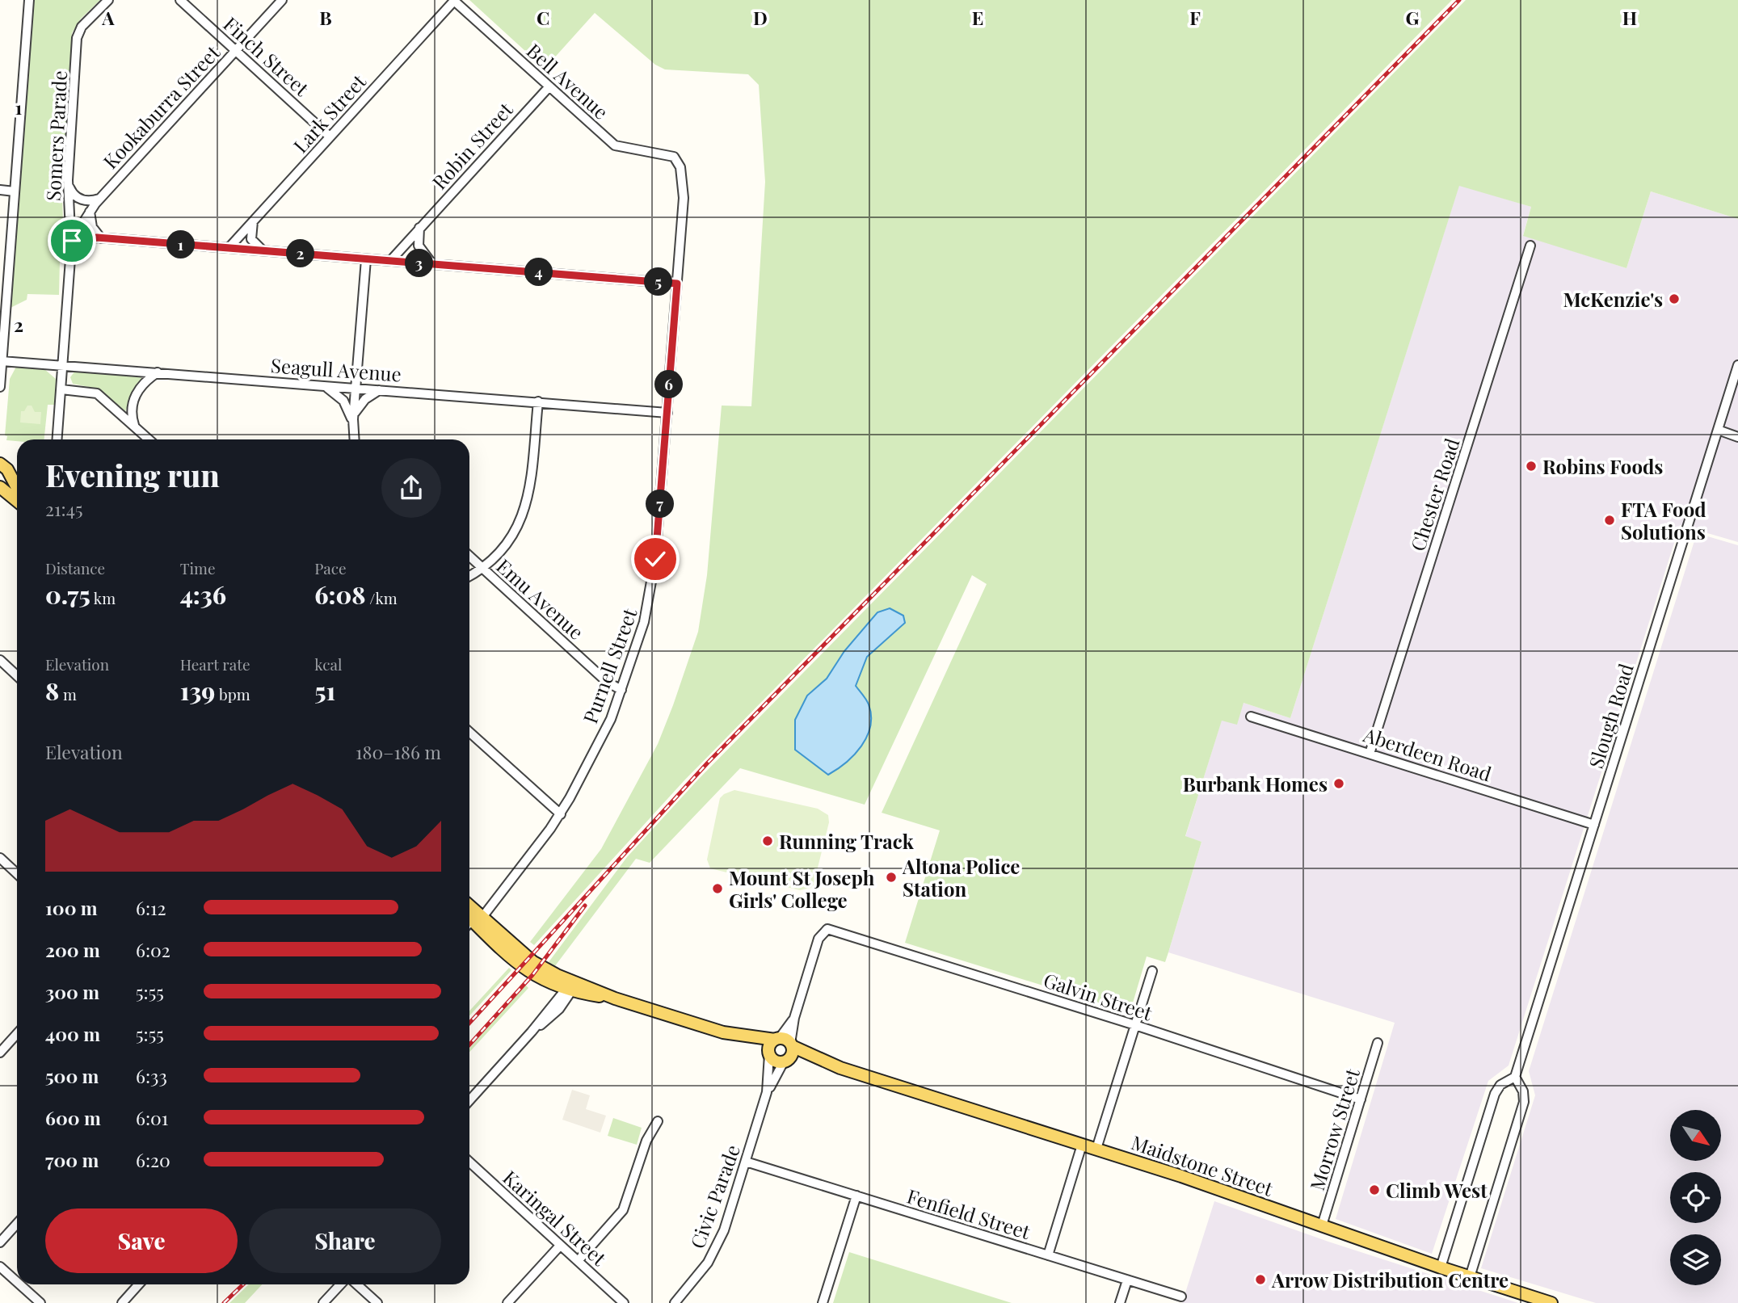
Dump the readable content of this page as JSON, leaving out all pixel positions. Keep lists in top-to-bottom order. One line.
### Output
{"streets":{"main road":["Maidstone Street"],"street":["Finch Street","Bell Avenue","Kookaburra Street","Lark Street","Somers Parade","Robin Street","Seagull Avenue","Chester Road","Emu Avenue","Purnell Street","Slough Road","Aberdeen Road","Galvin Street","Morrow Street","Civic Parade","Fenfield Street","Karingal Street"]},"crossings":[["Finch Street","Kookaburra Street"],["Finch Street","Lark Street"],["Bell Avenue","Lark Street"],["Bell Avenue","Robin Street"],["Bell Avenue","Purnell Street"],["Kookaburra Street","Somers Parade"],["Somers Parade","Seagull Avenue"],["Seagull Avenue","Purnell Street"],["Chester Road","Aberdeen Road"],["Emu Avenue","Purnell Street"],["Slough Road","Aberdeen Road"],["Galvin Street","Morrow Street"],["Morrow Street","Maidstone Street"],["Maidstone Street","Civic Parade"],["Civic Parade","Fenfield Street"]],"places":["McKenzie's","Robins Foods","FTA Food Solutions","Burbank Homes","Running Track","Altona Police Station","Mount St Joseph Girls' College","Climb West","Arrow Distribution Centre"],"north":"bottom right","page":{"pins":["1","2","3","4","5","6","7"],"heading":["Evening run","21:45"],"stats":[["Distance","0.75 km"],["Time","4:36"],["Pace","6:08 /km"],["Elevation","8 m"],["Heart rate","139 bpm"],["kcal","51"]],"chart":["Elevation","180–186 m"],"list":[{"name":"100 m","note":"6:12"},{"name":"200 m","note":"6:02"},{"name":"300 m","note":"5:55"},{"name":"400 m","note":"5:55"},{"name":"500 m","note":"6:33"},{"name":"600 m","note":"6:01"},{"name":"700 m","note":"6:20"}],"buttons":["Save","Share"]},"grid":{"columns":["A","B","C","D","E","F","G","H"],"rows":["1","2"]}}
